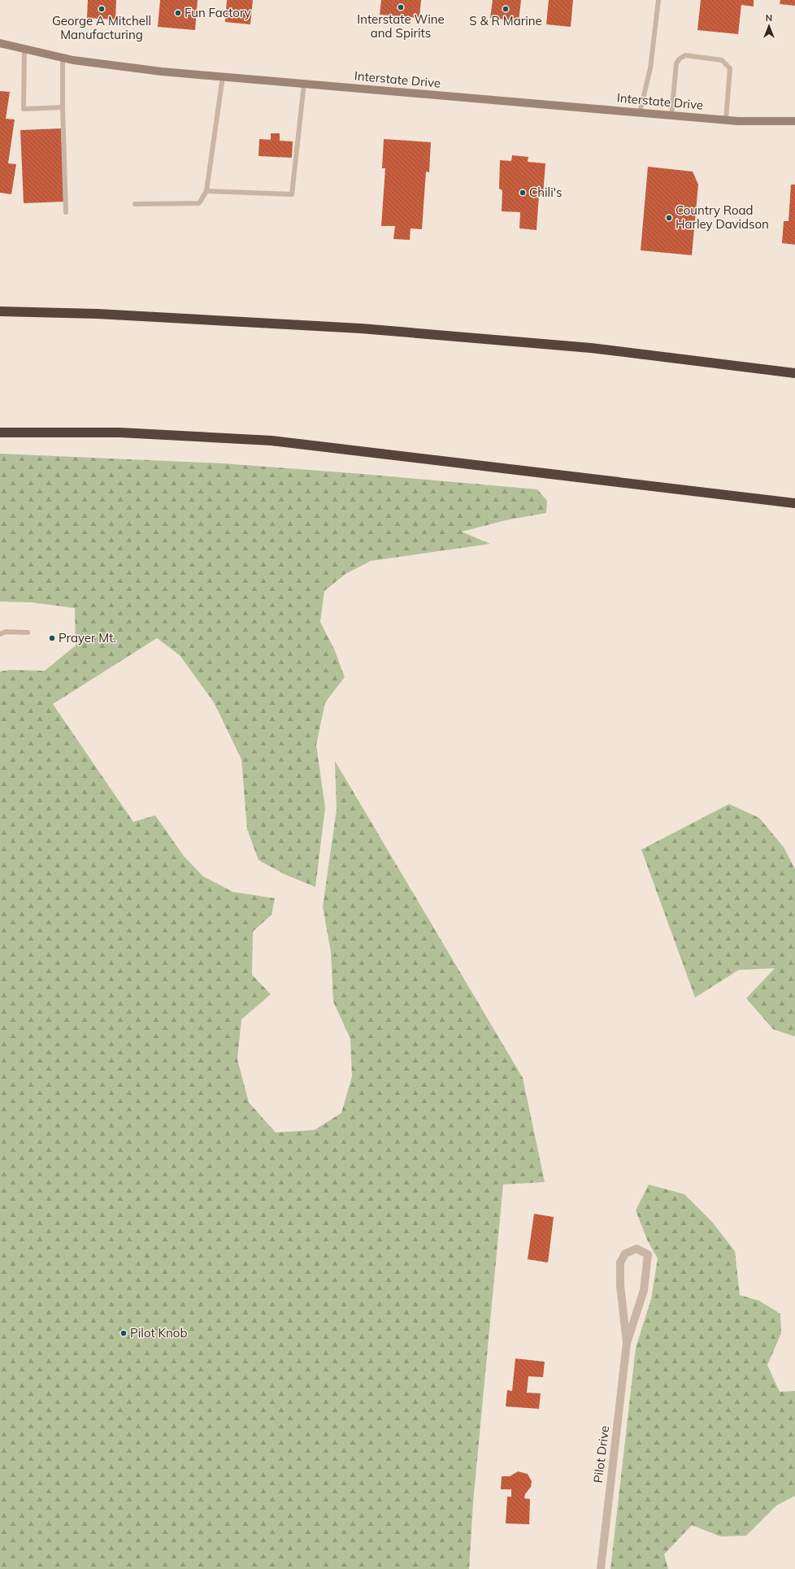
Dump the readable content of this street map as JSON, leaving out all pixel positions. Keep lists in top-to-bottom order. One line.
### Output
{"streets":{"main road":["Interstate Drive"],"street":["Pilot Drive"]},"places":["Interstate Wine and Spirits","George A Mitchell Manufacturing","S & R Marine","Fun Factory","Chili's","Country Road Harley Davidson","Prayer Mt.","Pilot Knob"],"north":"top"}
